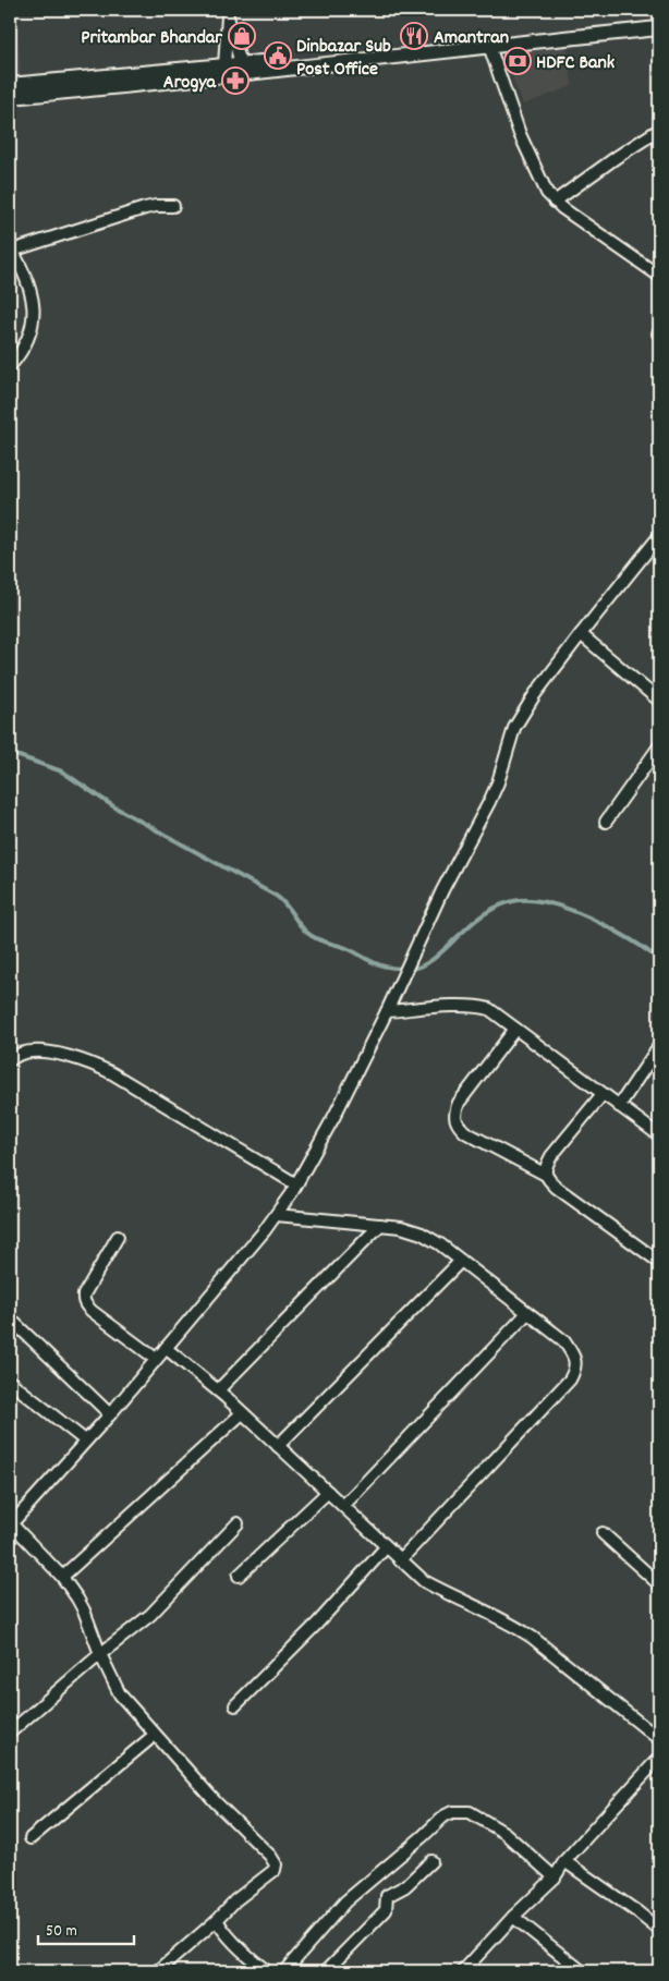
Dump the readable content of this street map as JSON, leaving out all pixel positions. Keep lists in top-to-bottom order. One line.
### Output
{"places":{"shop":["Pritambar Bhandar"],"restaurant":["Amantran"],"public building":["Dinbazar Sub Post Office"],"bank":["HDFC Bank"],"pharmacy":["Arogya"]},"scale_bar":"50 m"}
